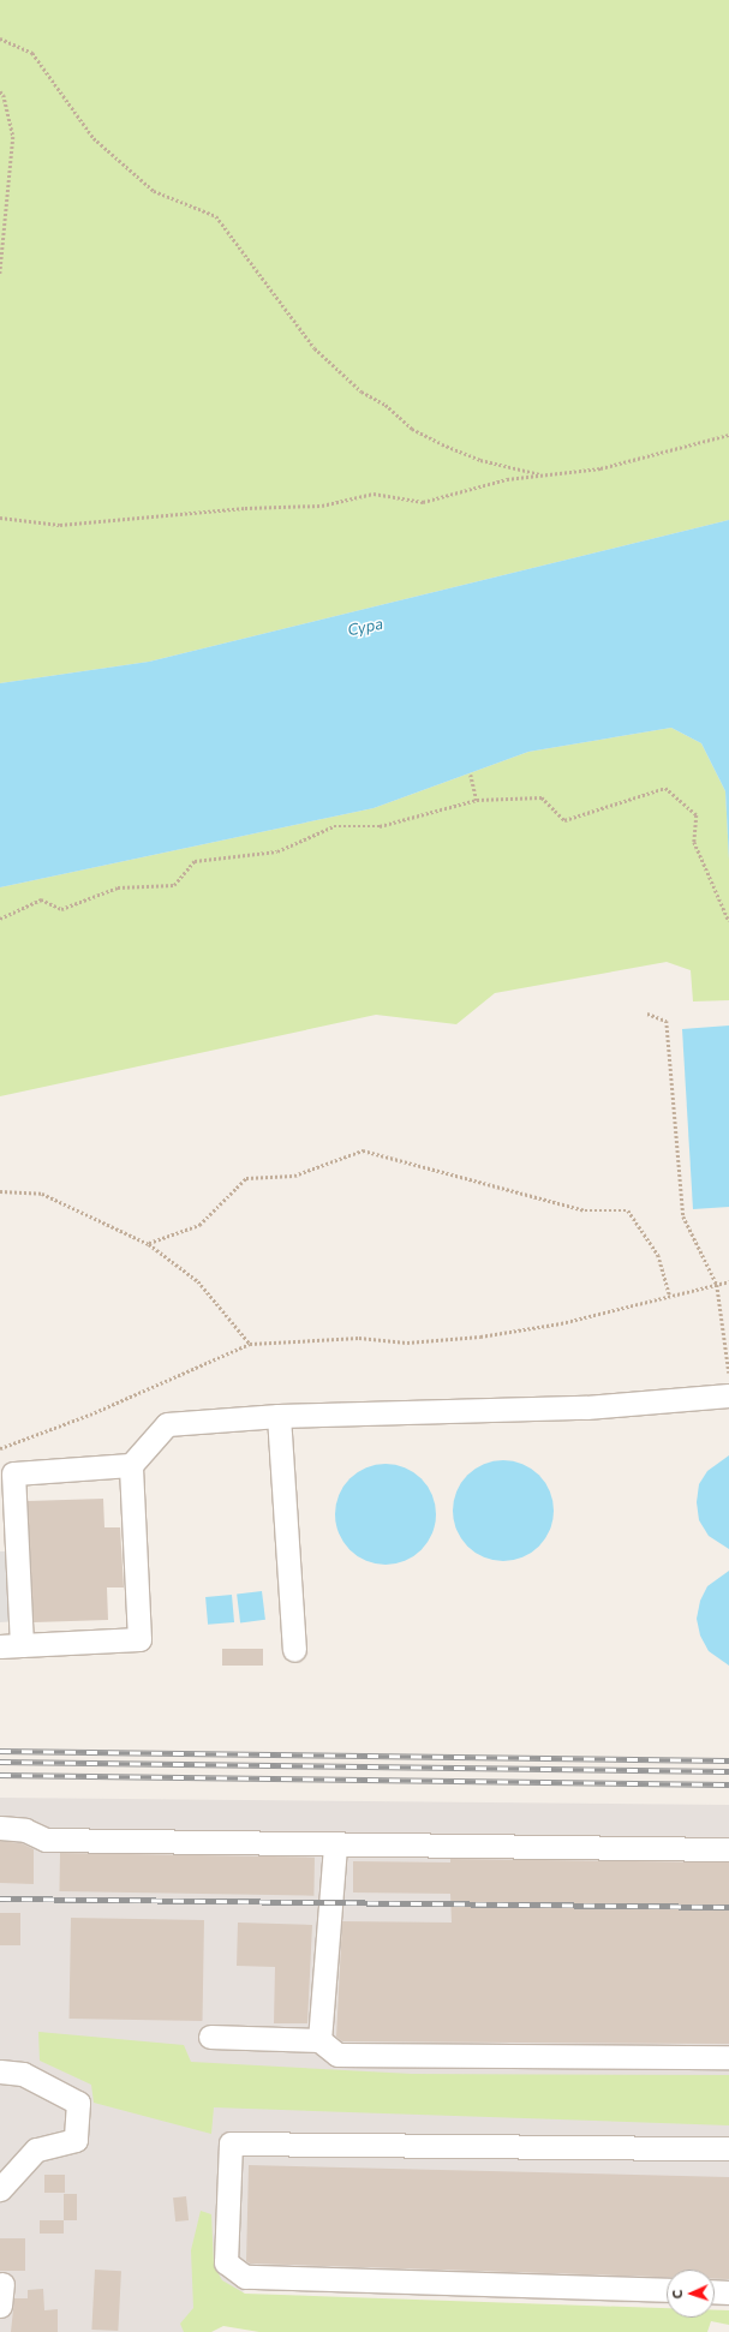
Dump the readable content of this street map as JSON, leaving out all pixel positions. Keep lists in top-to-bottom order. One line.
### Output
{"water":["Сура"],"north":"left"}
